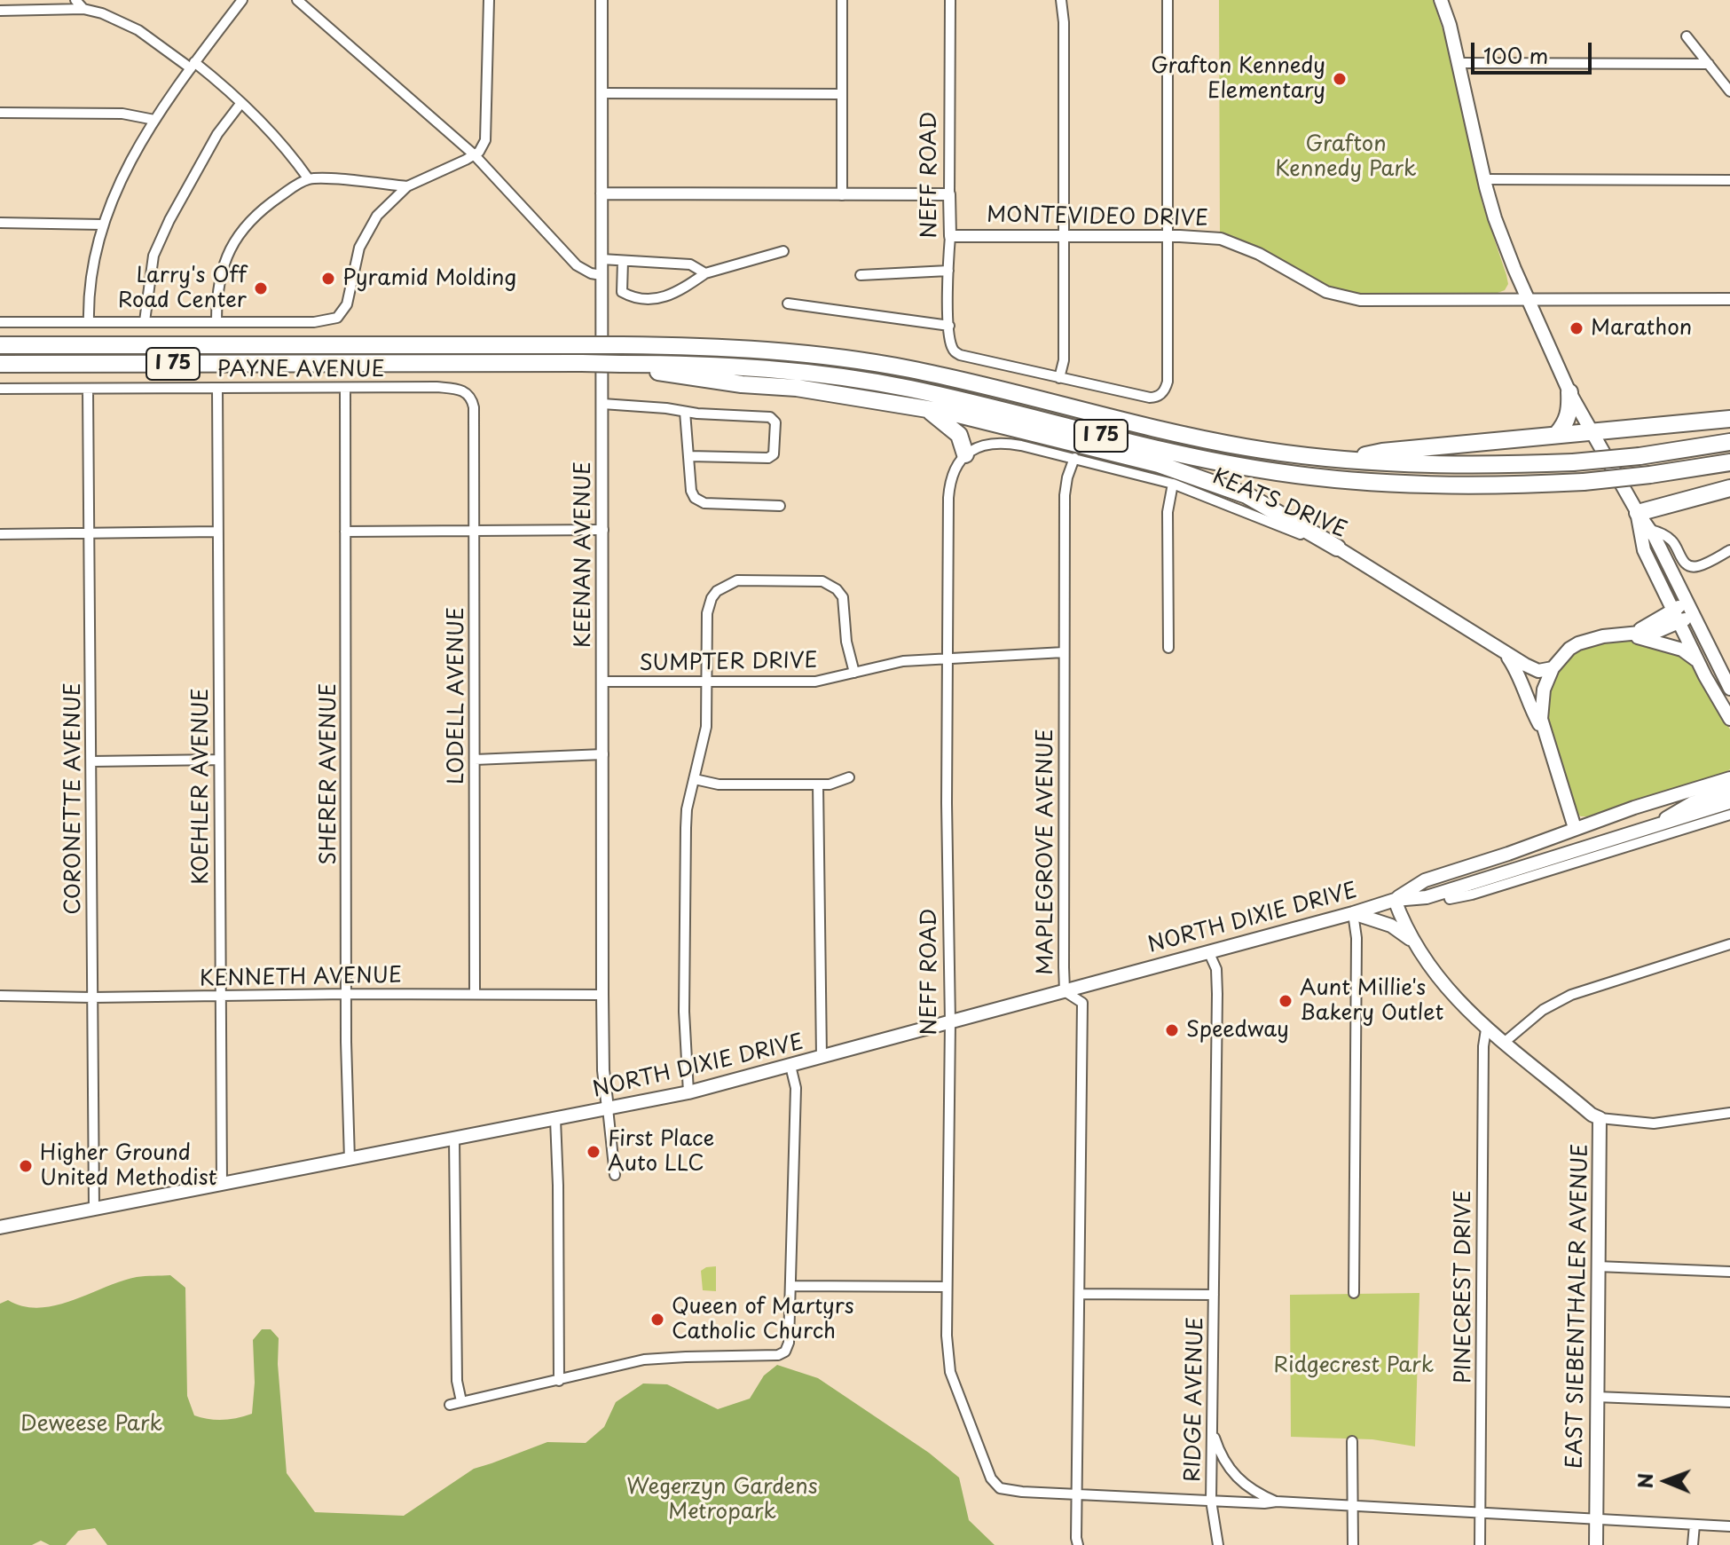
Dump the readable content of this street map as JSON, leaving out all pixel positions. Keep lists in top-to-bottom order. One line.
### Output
{"streets":{"highway":["I 75"],"main road":["KEATS DRIVE","NORTH DIXIE DRIVE","EAST SIEBENTHALER AVENUE"],"street":["NEFF ROAD","MONTEVIDEO DRIVE","PAYNE AVENUE","KEENAN AVENUE","SUMPTER DRIVE","LODELL AVENUE","SHERER AVENUE","KOEHLER AVENUE","CORONETTE AVENUE","MAPLEGROVE AVENUE","KENNETH AVENUE","PINECREST DRIVE","RIDGE AVENUE"]},"crossings":[["NEFF ROAD","MONTEVIDEO DRIVE"],["NEFF ROAD","KEATS DRIVE"],["NEFF ROAD","SUMPTER DRIVE"],["NEFF ROAD","MAPLEGROVE AVENUE"],["NEFF ROAD","NORTH DIXIE DRIVE"],["PAYNE AVENUE","LODELL AVENUE"],["PAYNE AVENUE","SHERER AVENUE"],["PAYNE AVENUE","KOEHLER AVENUE"],["PAYNE AVENUE","CORONETTE AVENUE"],["KEATS DRIVE","MAPLEGROVE AVENUE"],["KEENAN AVENUE","SUMPTER DRIVE"],["KEENAN AVENUE","NORTH DIXIE DRIVE"],["KEENAN AVENUE","KENNETH AVENUE"],["SUMPTER DRIVE","MAPLEGROVE AVENUE"],["LODELL AVENUE","KENNETH AVENUE"],["SHERER AVENUE","NORTH DIXIE DRIVE"],["SHERER AVENUE","KENNETH AVENUE"],["KOEHLER AVENUE","NORTH DIXIE DRIVE"],["KOEHLER AVENUE","KENNETH AVENUE"],["CORONETTE AVENUE","NORTH DIXIE DRIVE"],["CORONETTE AVENUE","KENNETH AVENUE"],["MAPLEGROVE AVENUE","NORTH DIXIE DRIVE"],["NORTH DIXIE DRIVE","EAST SIEBENTHALER AVENUE"],["NORTH DIXIE DRIVE","RIDGE AVENUE"],["PINECREST DRIVE","EAST SIEBENTHALER AVENUE"],["PINECREST DRIVE","RIDGE AVENUE"],["EAST SIEBENTHALER AVENUE","RIDGE AVENUE"]],"parks":["Grafton Kennedy Park","Ridgecrest Park","Deweese Park","Wegerzyn Gardens Metropark"],"places":["Grafton Kennedy Elementary","Pyramid Molding","Larry's Off Road Center","Marathon","Aunt Millie's Bakery Outlet","Speedway","First Place Auto LLC","Higher Ground United Methodist","Queen of Martyrs Catholic Church"],"scale_bar":"100 m","north":"left"}
